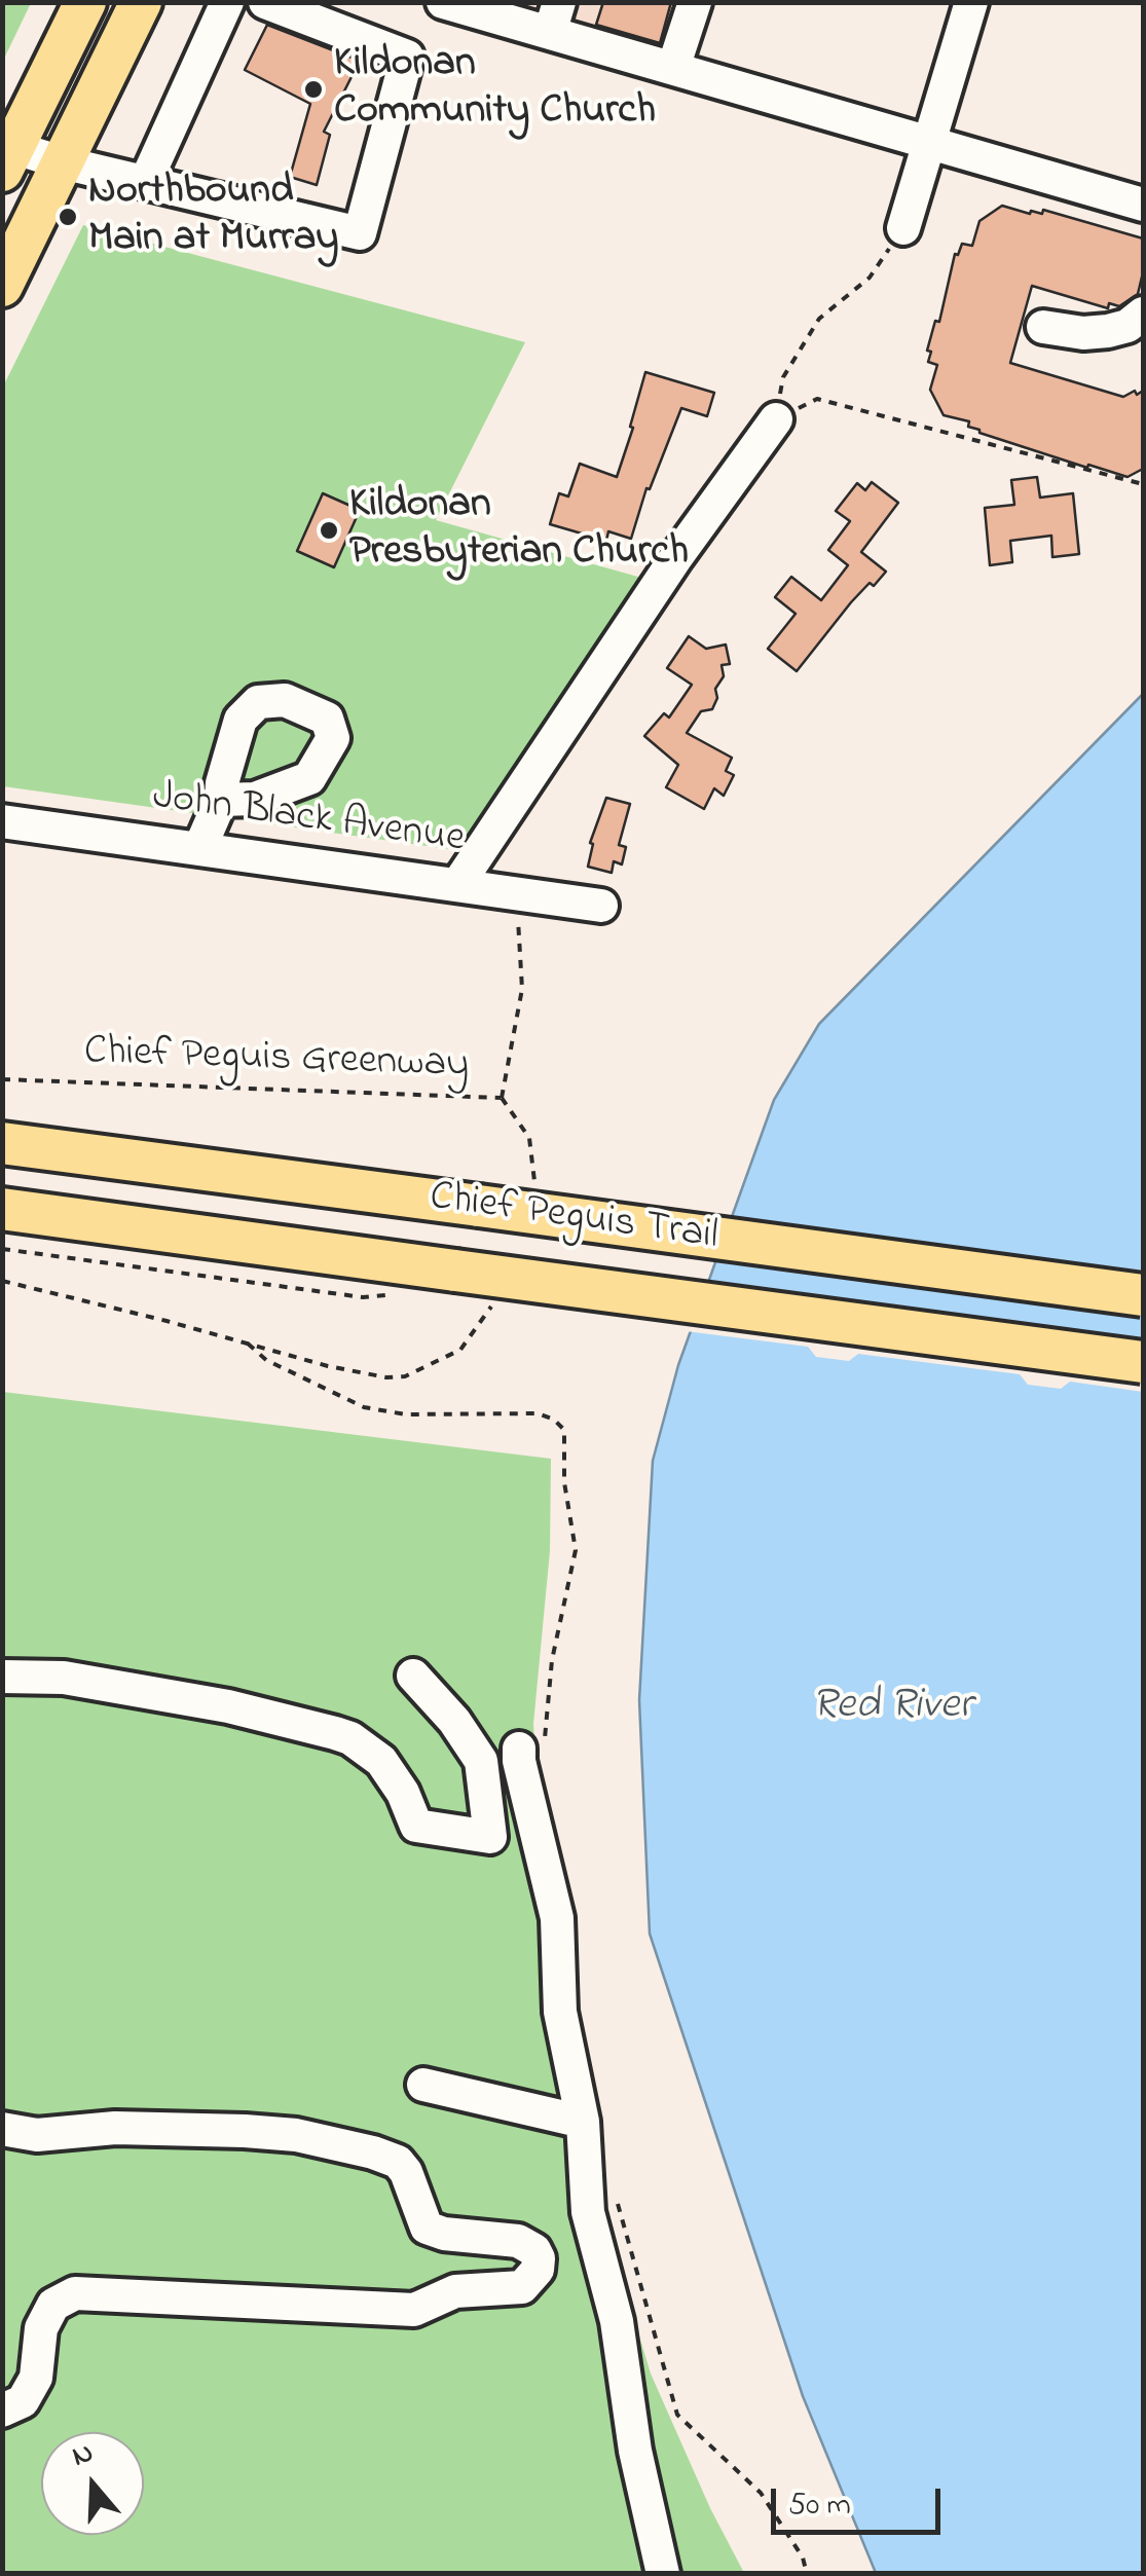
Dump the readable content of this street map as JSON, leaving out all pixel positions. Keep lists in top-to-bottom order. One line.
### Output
{"streets":{"main road":["Chief Peguis Trail"],"street":["John Black Avenue"],"path":["Chief Peguis Greenway"]},"water":["Red River"],"places":["Kildonan Community Church","Northbound Main at Murray","Kildonan Presbyterian Church"],"scale_bar":"50 m","north":"top"}
